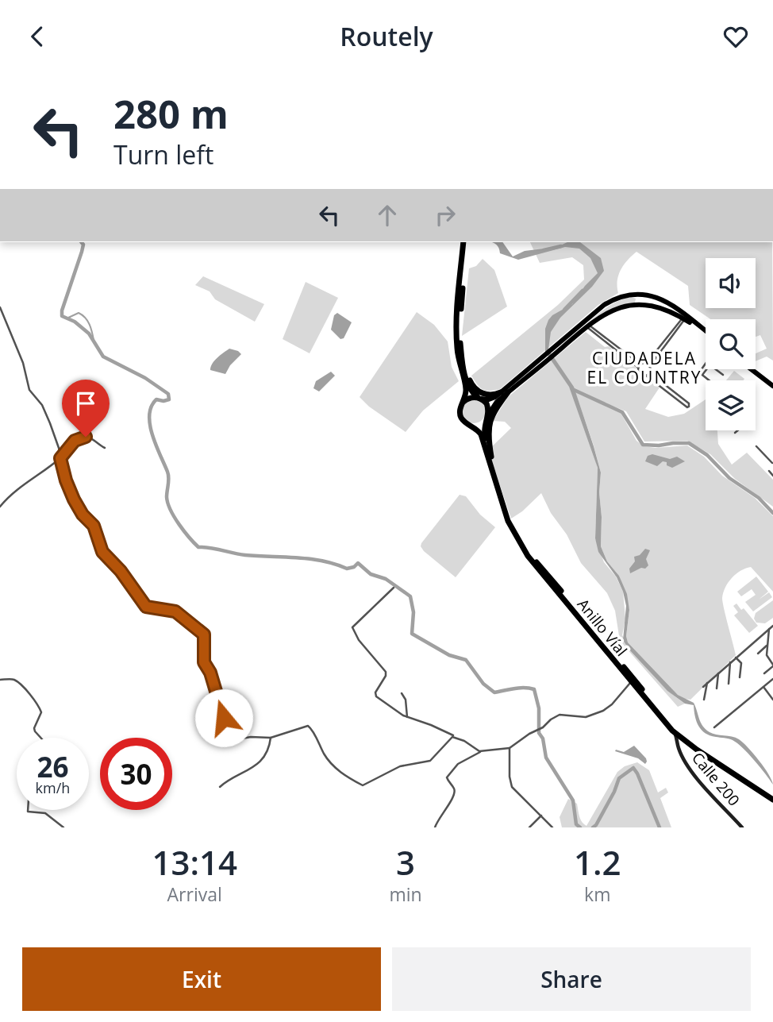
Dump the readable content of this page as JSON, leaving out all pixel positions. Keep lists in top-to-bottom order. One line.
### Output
{"streets":{"highway":["Anillo Víal"],"main road":["Calle 200"]},"crossings":[["Anillo Víal","Calle 200"]],"districts":["CIUDADELA EL COUNTRY"],"page":{"header":"Routely","turn":["280 m","Turn left"],"speed":"26 km/h","limit":"30","eta":["13:14","Arrival","3","min","1.2","km"],"buttons":["Exit","Share"]}}
